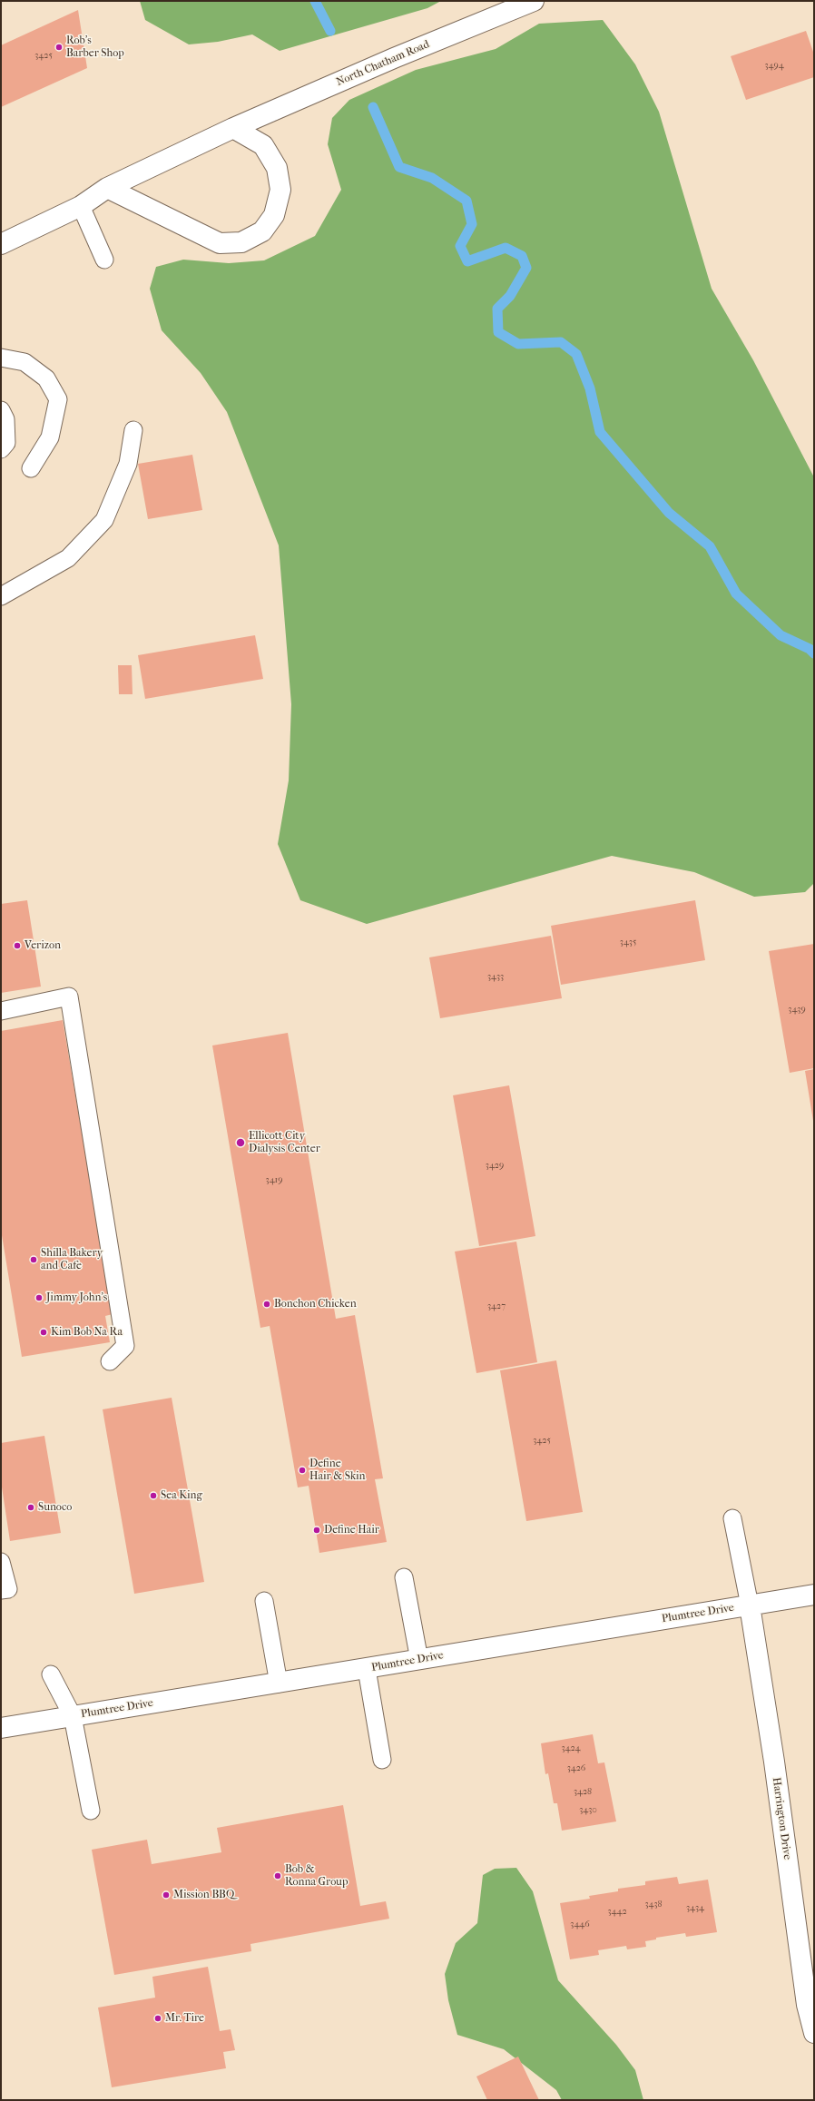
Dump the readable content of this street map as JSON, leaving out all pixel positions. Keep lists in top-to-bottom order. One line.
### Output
{"streets":{"street":["North Chatham Road","Plumtree Drive","Harrington Drive"]},"crossings":[["Plumtree Drive","Harrington Drive"]],"places":["Rob's Barber Shop","Verizon","Ellicott City Dialysis Center","Shilla Bakery and Cafe","Jimmy John's","Bonchon Chicken","Kim Bob Na Ra","Define Hair & Skin","Sea King","Sunoco","Define Hair","Bob & Ronna Group","Mission BBQ","Mr. Tire"],"house_numbers":["3425","3494","3435","3433","3439","3429","3419","3427","3425","3424","3426","3428","3430","3438","3434","3442","3446"]}
